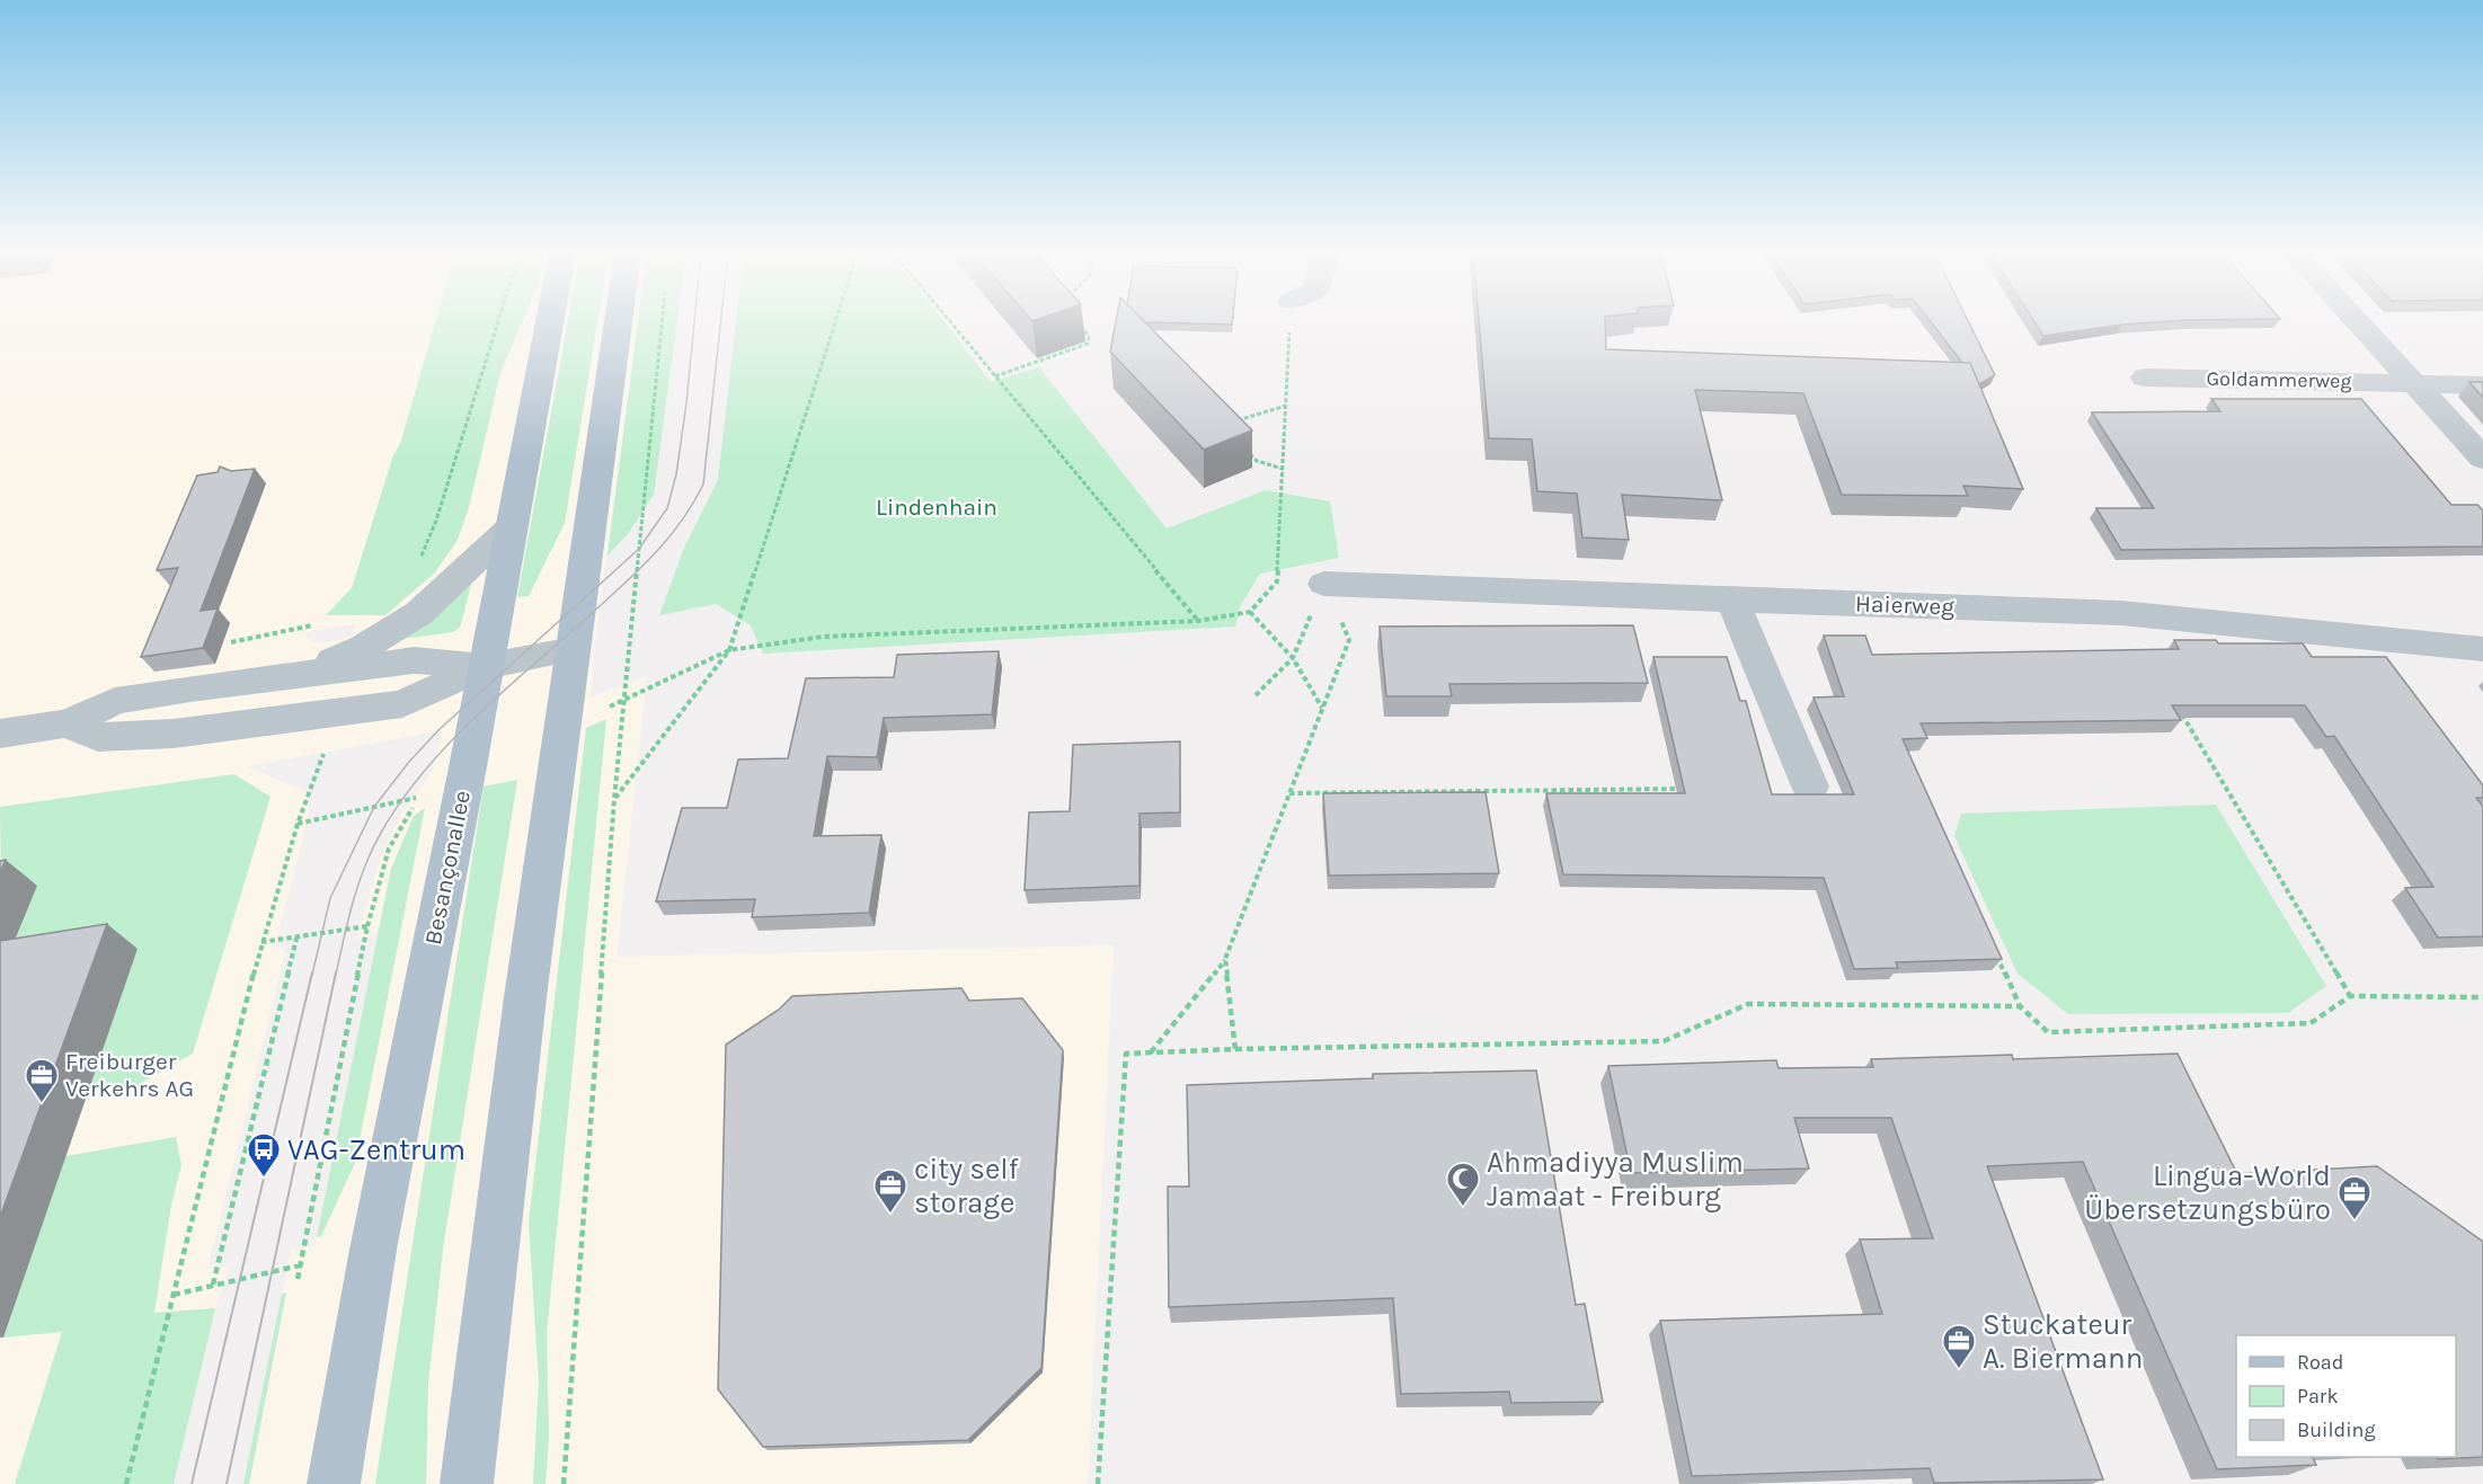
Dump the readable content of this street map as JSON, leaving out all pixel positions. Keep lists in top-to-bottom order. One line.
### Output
{"streets":{"main road":["Besançonallee"],"street":["Goldammerweg","Haierweg"]},"parks":["Lindenhain"],"places":{"office":["Freiburger Verkehrs AG","city self storage","Lingua-World Übersetzungsbüro","Stuckateur A. Biermann"],"bus stop":["VAG-Zentrum"],"mosque":["Ahmadiyya Muslim Jamaat - Freiburg"]},"legend":["Road","Park","Building"]}
